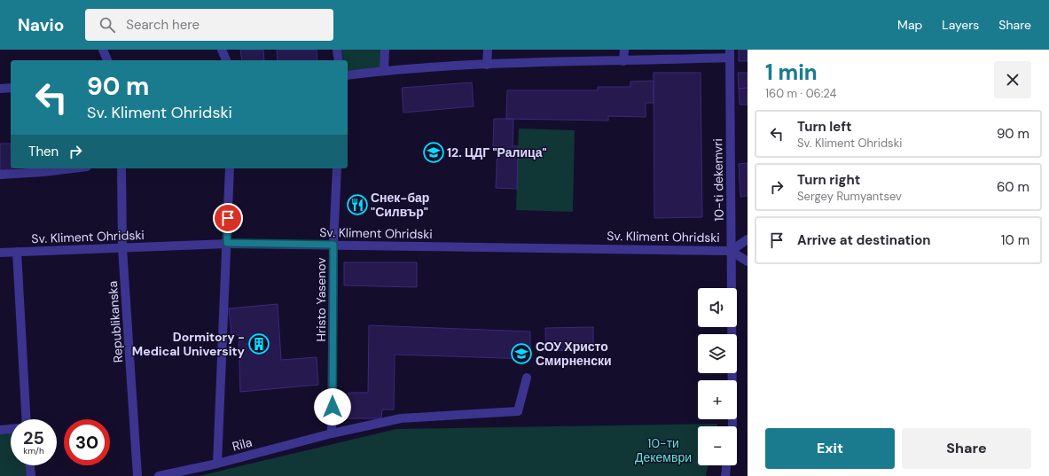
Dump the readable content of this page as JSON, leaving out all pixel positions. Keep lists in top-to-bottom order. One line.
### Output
{"streets":{"street":["10-ti dekemvri","Sv. Kliment Ohridski","Hristo Yasenov","Republikanska","Rila"]},"crossings":[["10-ti dekemvri","Sv. Kliment Ohridski"],["Sv. Kliment Ohridski","Hristo Yasenov"],["Sv. Kliment Ohridski","Republikanska"],["Hristo Yasenov","Rila"]],"parks":["10-ти Декември"],"places":{"school or university":["12. ЦДГ \"Ралица\"","СОУ Христо Смирненски"],"restaurant":["Снек-бар \"Силвър\""],"building":["Dormitory - Medical University"]},"page":{"header":"Navio","search":"Search here","nav":["Map","Layers","Share"],"heading":["1 min","160 m · 06:24"],"turn":["90 m","Sv. Kliment Ohridski"],"list":[{"name":"Turn left","note":"Sv. Kliment Ohridski","value":"90 m"},{"name":"Turn right","note":"Sergey Rumyantsev","value":"60 m"},{"name":"Arrive at destination","value":"10 m"}],"then":"Then","map_buttons":["+","−"],"speed":"25 km/h","limit":"30","buttons":["Exit","Share"]}}
